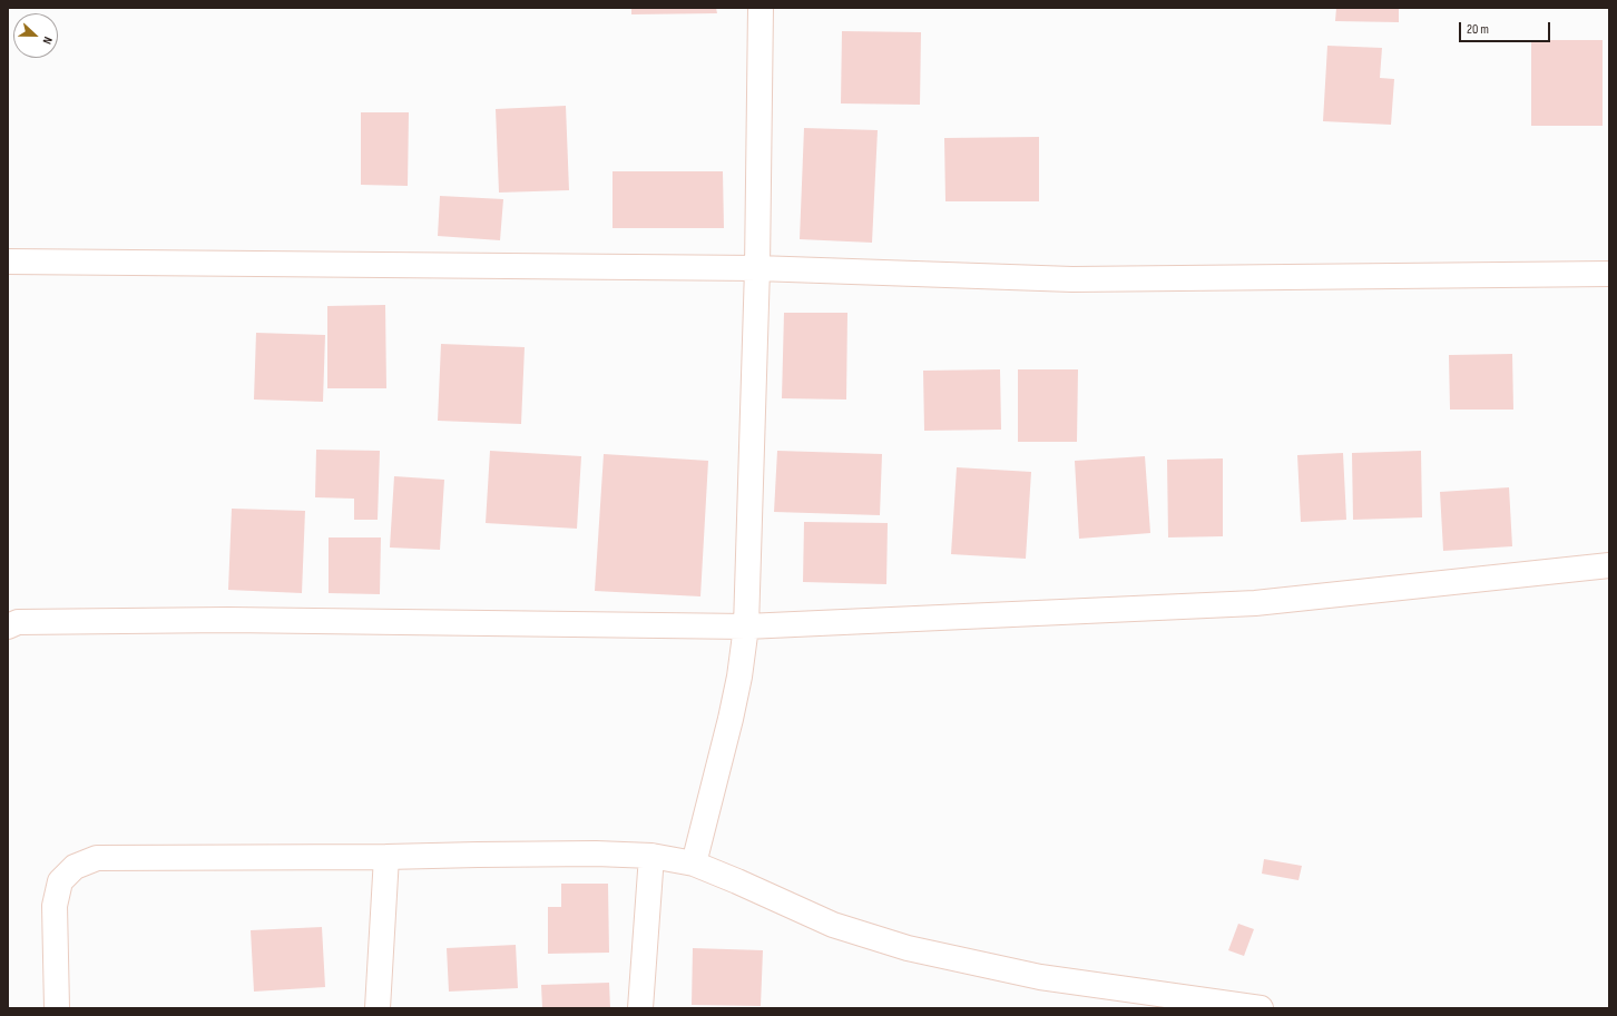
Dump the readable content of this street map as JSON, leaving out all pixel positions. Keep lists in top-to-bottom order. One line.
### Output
{"scale_bar":"20 m","north":"right"}
